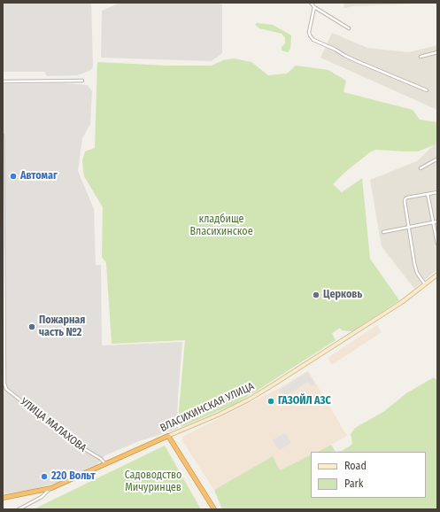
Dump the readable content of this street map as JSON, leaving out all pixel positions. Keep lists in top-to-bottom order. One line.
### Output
{"streets":{"highway":["ВЛАСИХИНСКАЯ УЛИЦА"],"street":["УЛИЦА МАЛАХОВА"]},"crossings":[["ВЛАСИХИНСКАЯ УЛИЦА","УЛИЦА МАЛАХОВА"]],"parks":["кладбище Власихинское","Садоводство Мичуринцев"],"places":["Автомаг","Церковь","Пожарная часть №2","ГАЗОЙЛ АЗС","220 Вольт"],"legend":["Road","Park"]}
